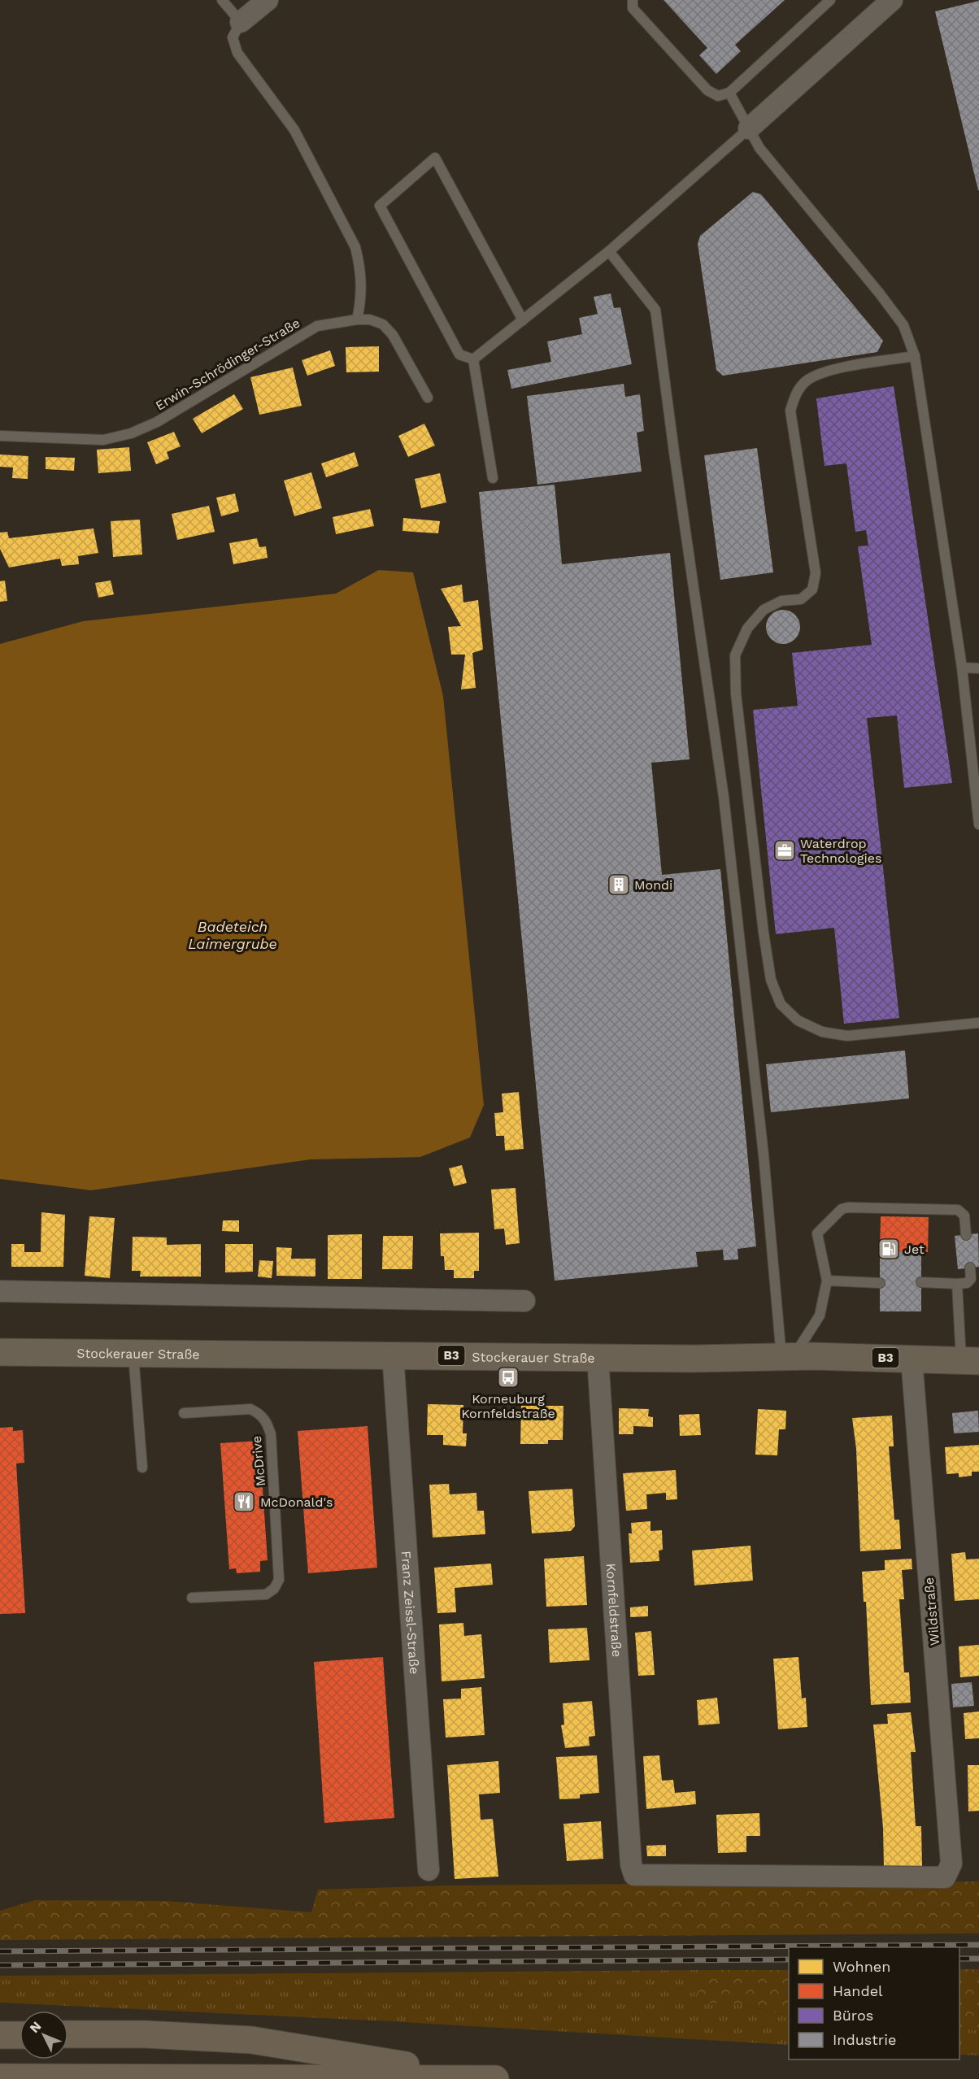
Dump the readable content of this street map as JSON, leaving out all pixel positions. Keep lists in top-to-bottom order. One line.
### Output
{"streets":{"main road":["Stockerauer Straße","B3"],"street":["Kornfeldstraße","Wildstraße","Franz Zeissl-Straße"],"lane":["Erwin-Schrödinger-Straße","McDrive"]},"crossings":[["Stockerauer Straße","Kornfeldstraße"],["Stockerauer Straße","Wildstraße"],["Stockerauer Straße","Franz Zeissl-Straße"],["Kornfeldstraße","Wildstraße"]],"water":["Badeteich Laimergrube"],"places":{"office":["Waterdrop Technologies"],"building":["Mondi"],"fuel station":["Jet"],"bus stop":["Korneuburg Kornfeldstraße"],"restaurant":["McDonald's"]},"legend":["Wohnen","Handel","Büros","Industrie"],"north":"top left"}
